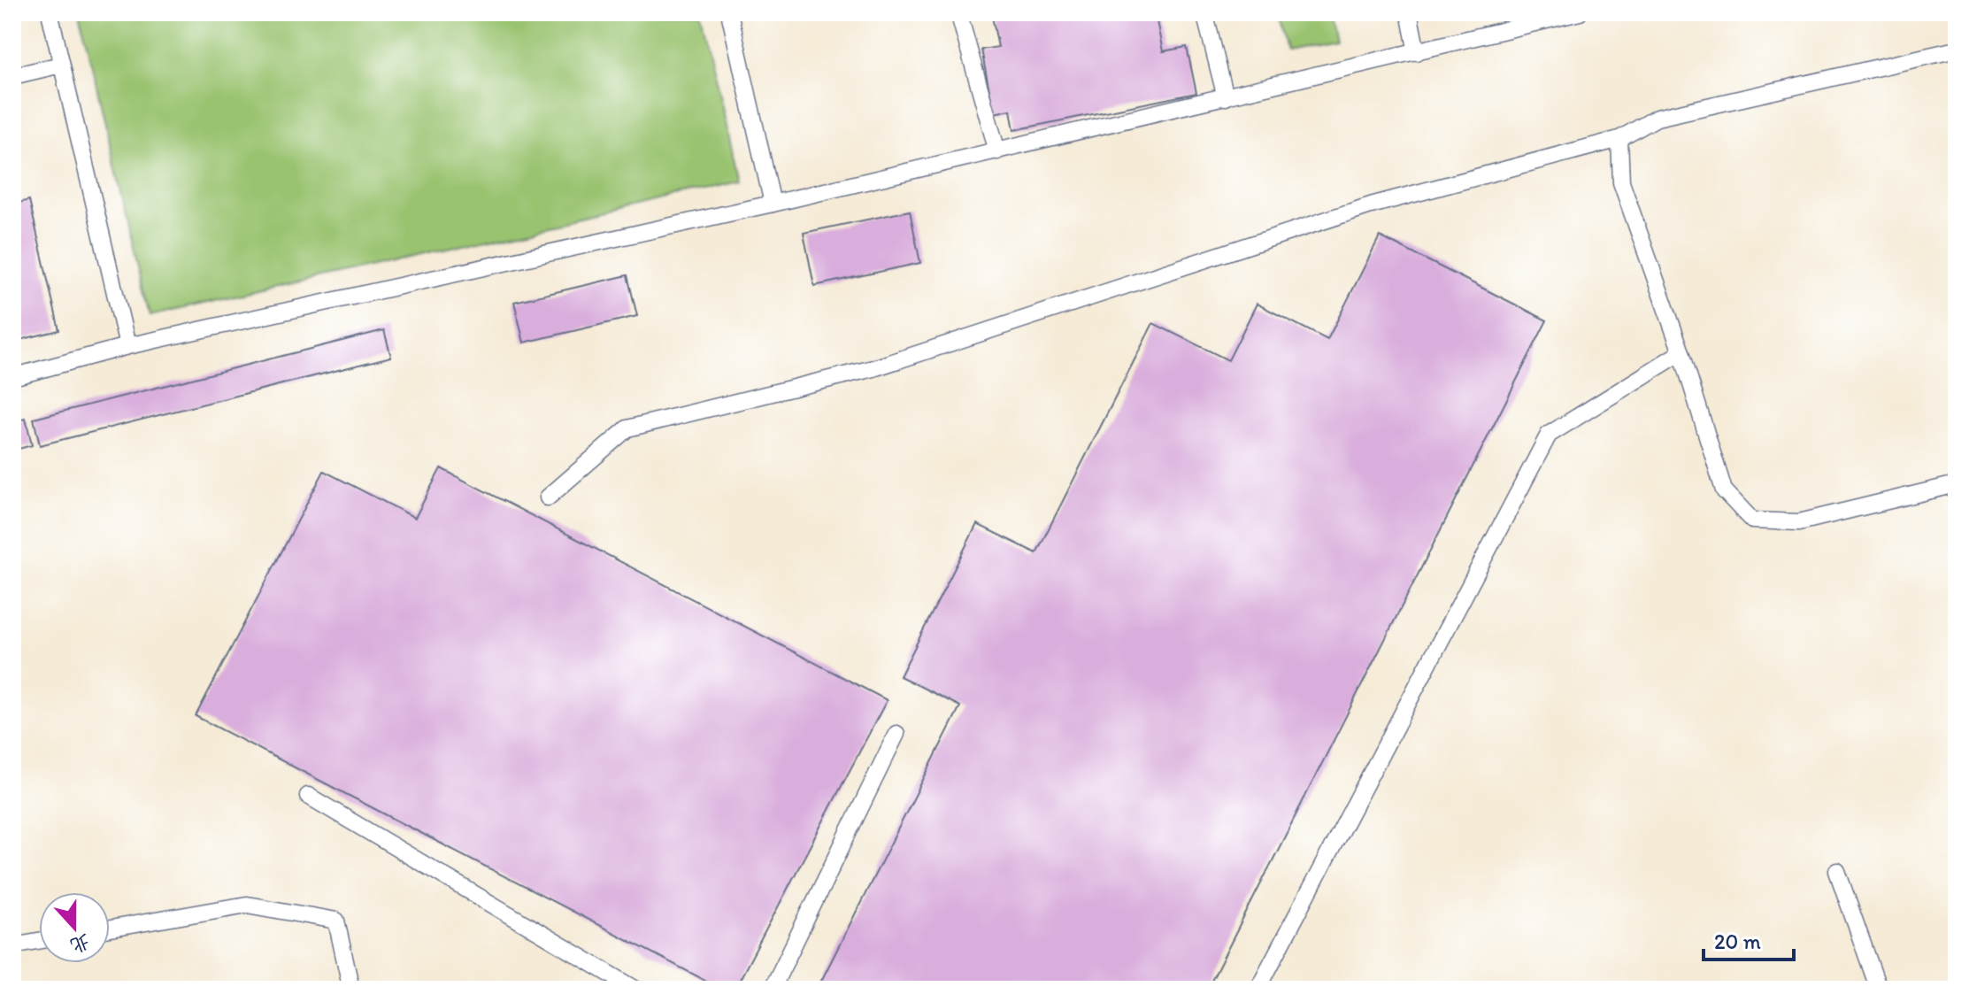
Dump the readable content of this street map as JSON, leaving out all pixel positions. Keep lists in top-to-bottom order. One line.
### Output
{"scale_bar":"20 m","north":"bottom"}
